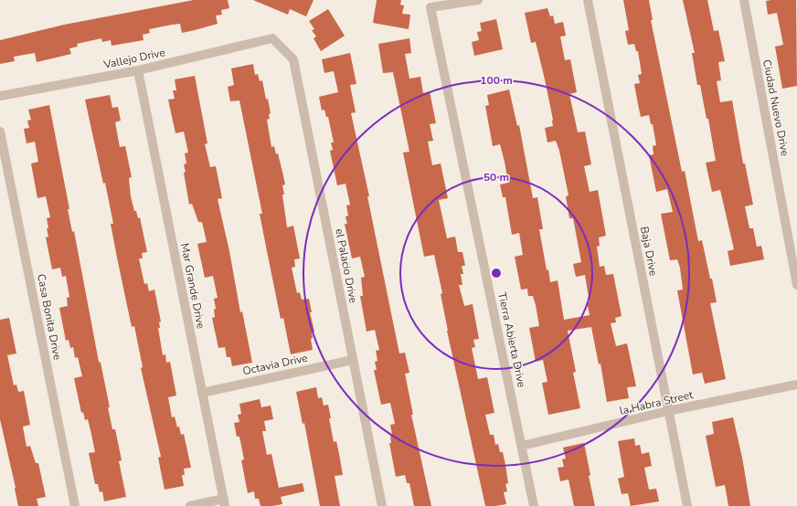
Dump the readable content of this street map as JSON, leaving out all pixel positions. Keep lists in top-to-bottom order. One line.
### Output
{"streets":{"street":["Vallejo Drive","Ciudad Nuevo Drive","Baja Drive","el Palacio Drive","Mar Grande Drive","Casa Bonita Drive","Tierra Abierta Drive","Octavia Drive","la Habra Street"]},"crossings":[["Vallejo Drive","el Palacio Drive"],["Vallejo Drive","Mar Grande Drive"],["Baja Drive","la Habra Street"],["el Palacio Drive","Octavia Drive"],["Mar Grande Drive","Octavia Drive"],["Tierra Abierta Drive","la Habra Street"]],"rings":["100 m","50 m"]}
